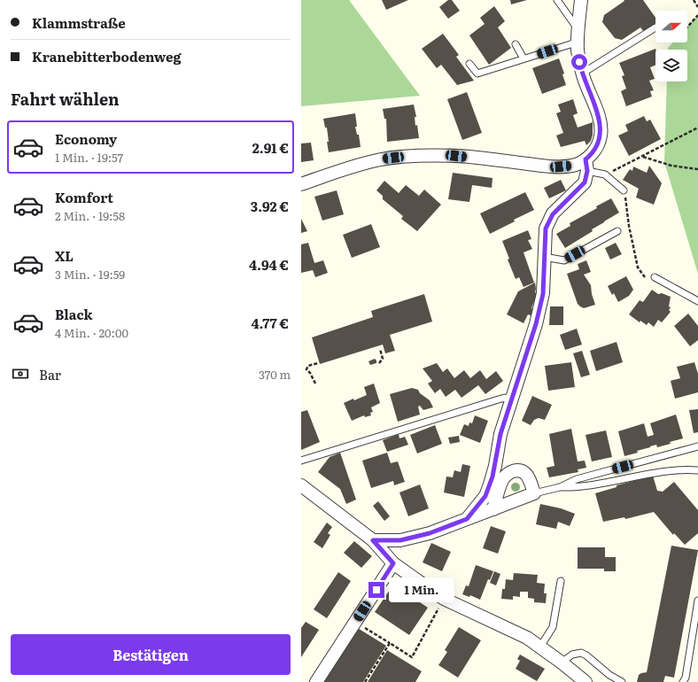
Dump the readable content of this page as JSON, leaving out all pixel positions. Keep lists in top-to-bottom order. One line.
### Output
{"north":"right","page":{"banner":["Klammstraße","Kranebitterbodenweg"],"heading":"Fahrt wählen","list":[{"name":"Economy","note":"1 Min. · 19:57","value":"2.91 €"},{"name":"Komfort","note":"2 Min. · 19:58","value":"3.92 €"},{"name":"XL","note":"3 Min. · 19:59","value":"4.94 €"},{"name":"Black","note":"4 Min. · 20:00","value":"4.77 €"}],"pay":["Bar","370 m"],"bubble":"1 Min.","buttons":"Bestätigen"}}
